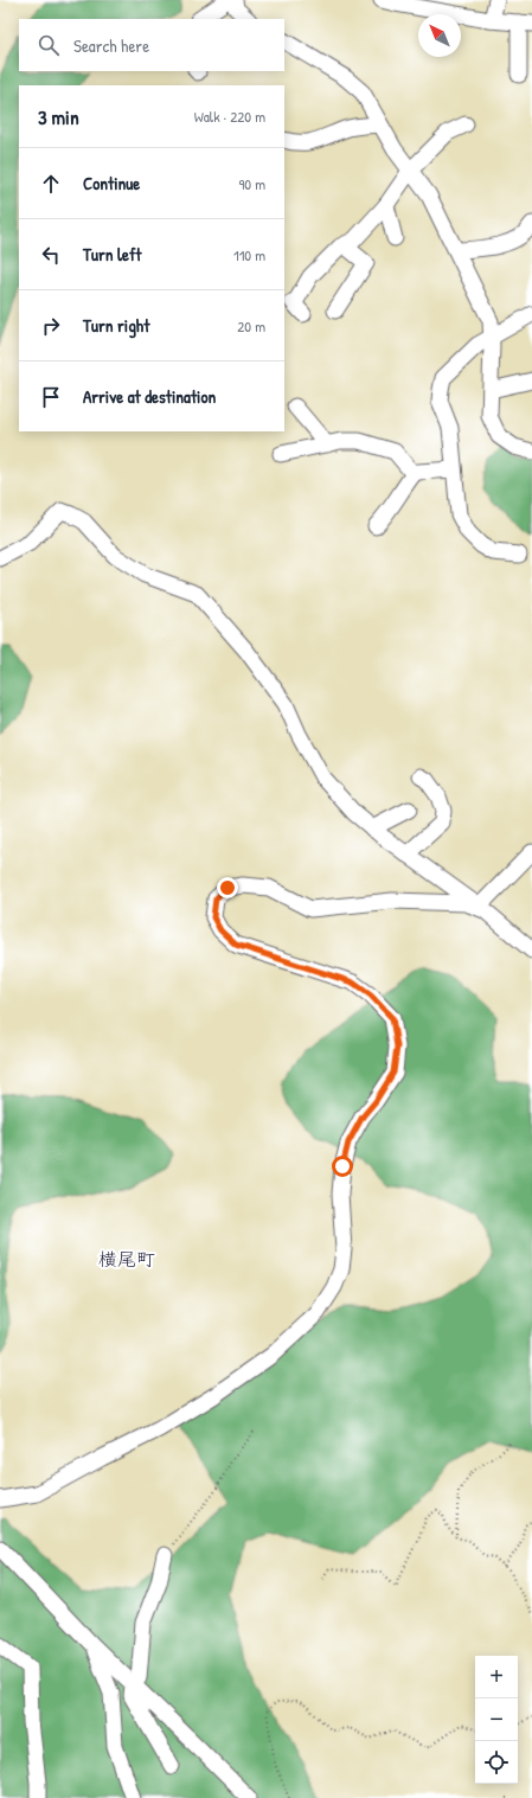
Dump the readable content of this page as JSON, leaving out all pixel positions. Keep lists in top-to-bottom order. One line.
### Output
{"districts":["横尾町"],"north":"top left","page":{"search":"Search here","heading":["3 min","Walk · 220 m"],"list":[["Continue","90 m"],["Turn left","110 m"],["Turn right","20 m"],"Arrive at destination"],"map_buttons":["+","−"]}}
